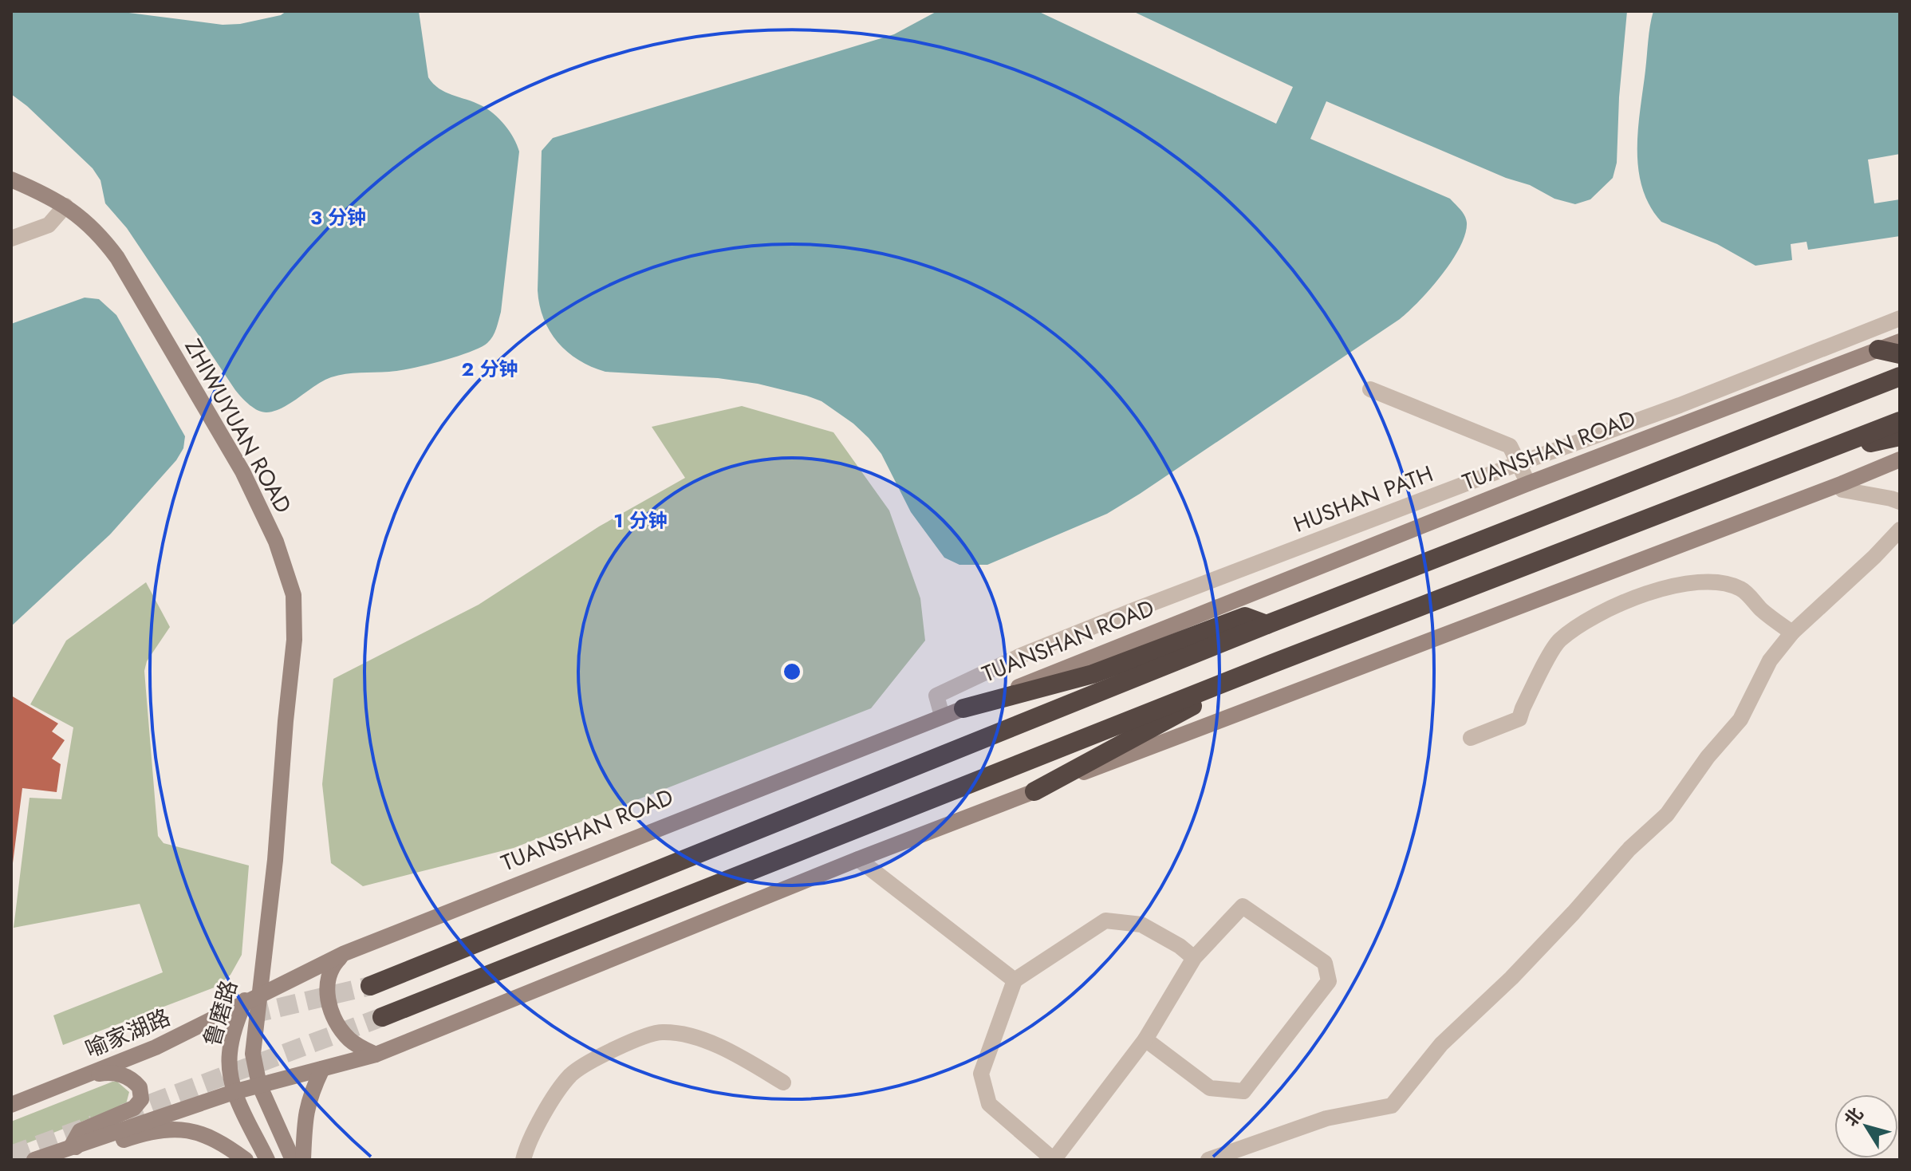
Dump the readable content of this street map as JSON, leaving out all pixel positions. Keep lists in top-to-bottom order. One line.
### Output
{"streets":{"main road":["ZHIWUYUAN ROAD","TUANSHAN ROAD","鲁磨路","喻家湖路"],"street":["HUSHAN PATH"]},"crossings":[["ZHIWUYUAN ROAD","鲁磨路"],["TUANSHAN ROAD","HUSHAN PATH"],["TUANSHAN ROAD","喻家湖路"],["鲁磨路","喻家湖路"]],"north":"top left","rings":["3 分钟","2 分钟","1 分钟"]}
